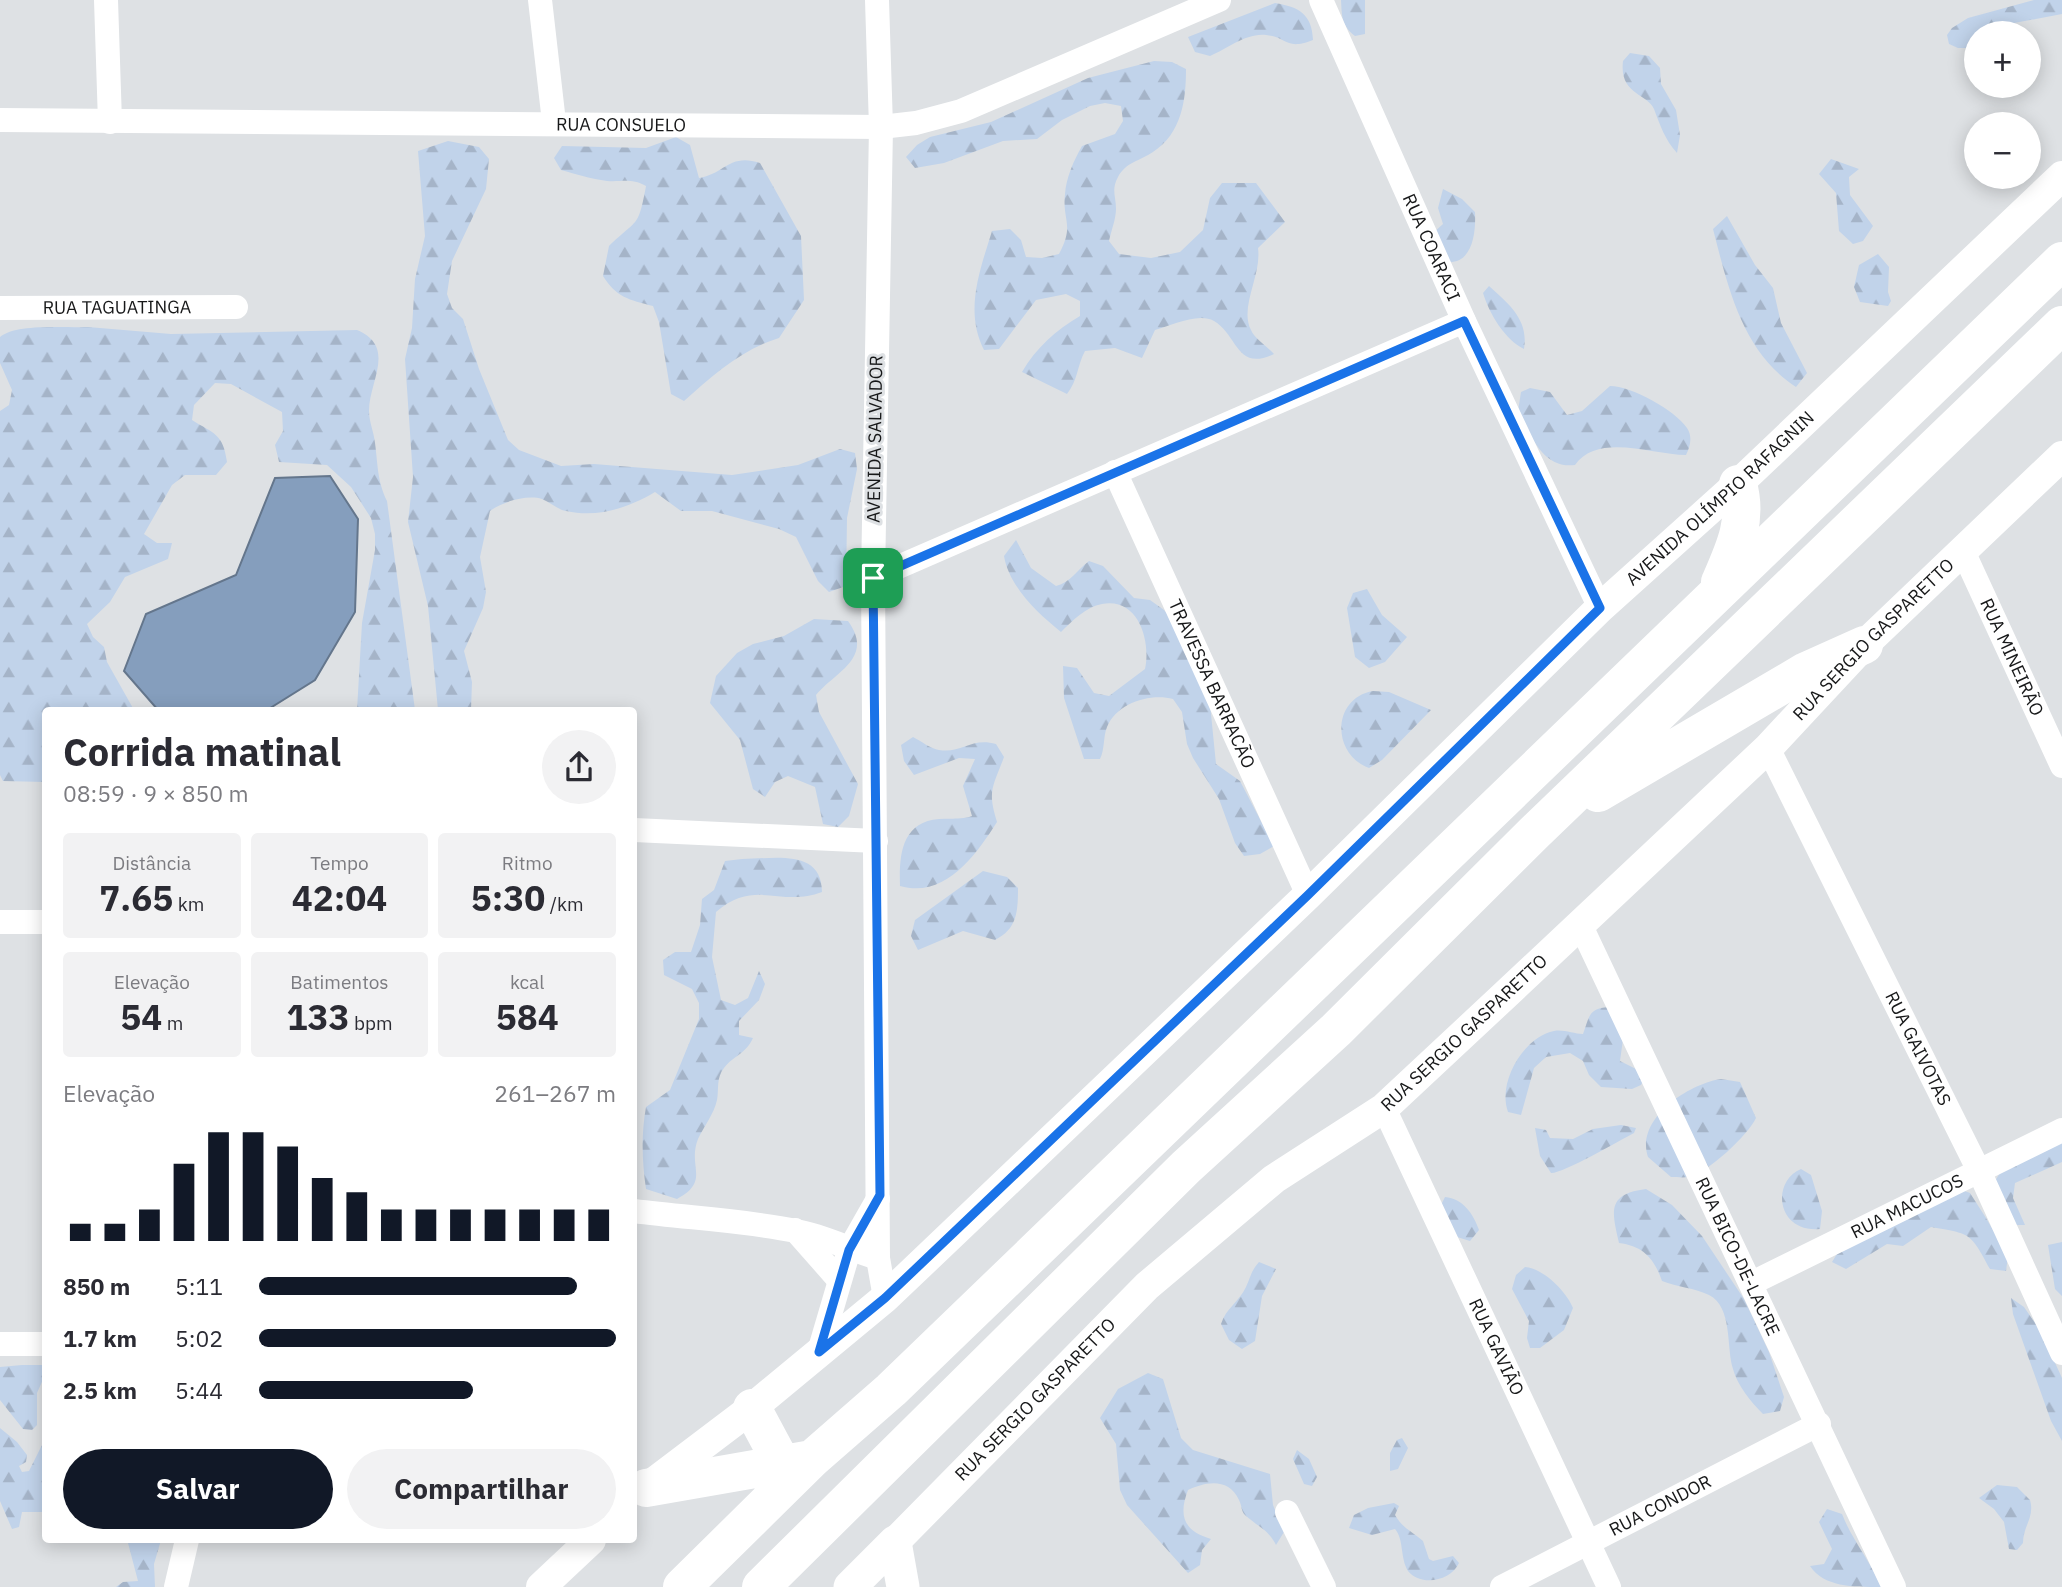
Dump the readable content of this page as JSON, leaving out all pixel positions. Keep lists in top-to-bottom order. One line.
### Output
{"streets":{"main road":["RUA SERGIO GASPARETTO"],"street":["RUA CONSUELO","RUA COARACI","RUA TAGUATINGA","AVENIDA SALVADOR","AVENIDA OLÍMPIO RAFAGNIN","RUA MINEIRÃO","TRAVESSA BARRACÃO","RUA GAIVOTAS","RUA MACUCOS","RUA BICO-DE-LACRE","RUA GAVIÃO","RUA CONDOR"]},"crossings":[["RUA CONSUELO","AVENIDA SALVADOR"],["RUA COARACI","AVENIDA OLÍMPIO RAFAGNIN"],["AVENIDA SALVADOR","AVENIDA OLÍMPIO RAFAGNIN"],["AVENIDA OLÍMPIO RAFAGNIN","TRAVESSA BARRACÃO"],["RUA SERGIO GASPARETTO","RUA MINEIRÃO"],["RUA SERGIO GASPARETTO","RUA GAIVOTAS"],["RUA SERGIO GASPARETTO","RUA BICO-DE-LACRE"],["RUA SERGIO GASPARETTO","RUA GAVIÃO"],["RUA GAIVOTAS","RUA MACUCOS"],["RUA MACUCOS","RUA BICO-DE-LACRE"],["RUA BICO-DE-LACRE","RUA CONDOR"],["RUA GAVIÃO","RUA CONDOR"]],"page":{"map_buttons":["+","−"],"heading":["Corrida matinal","08:59 · 9 × 850 m"],"stats":[["Distância","7.65 km"],["Tempo","42:04"],["Ritmo","5:30 /km"],["Elevação","54 m"],["Batimentos","133 bpm"],["kcal","584"]],"chart":["Elevação","261–267 m"],"list":[{"name":"850 m","note":"5:11"},{"name":"1.7 km","note":"5:02"},{"name":"2.5 km","note":"5:44"}],"buttons":["Salvar","Compartilhar"]}}
